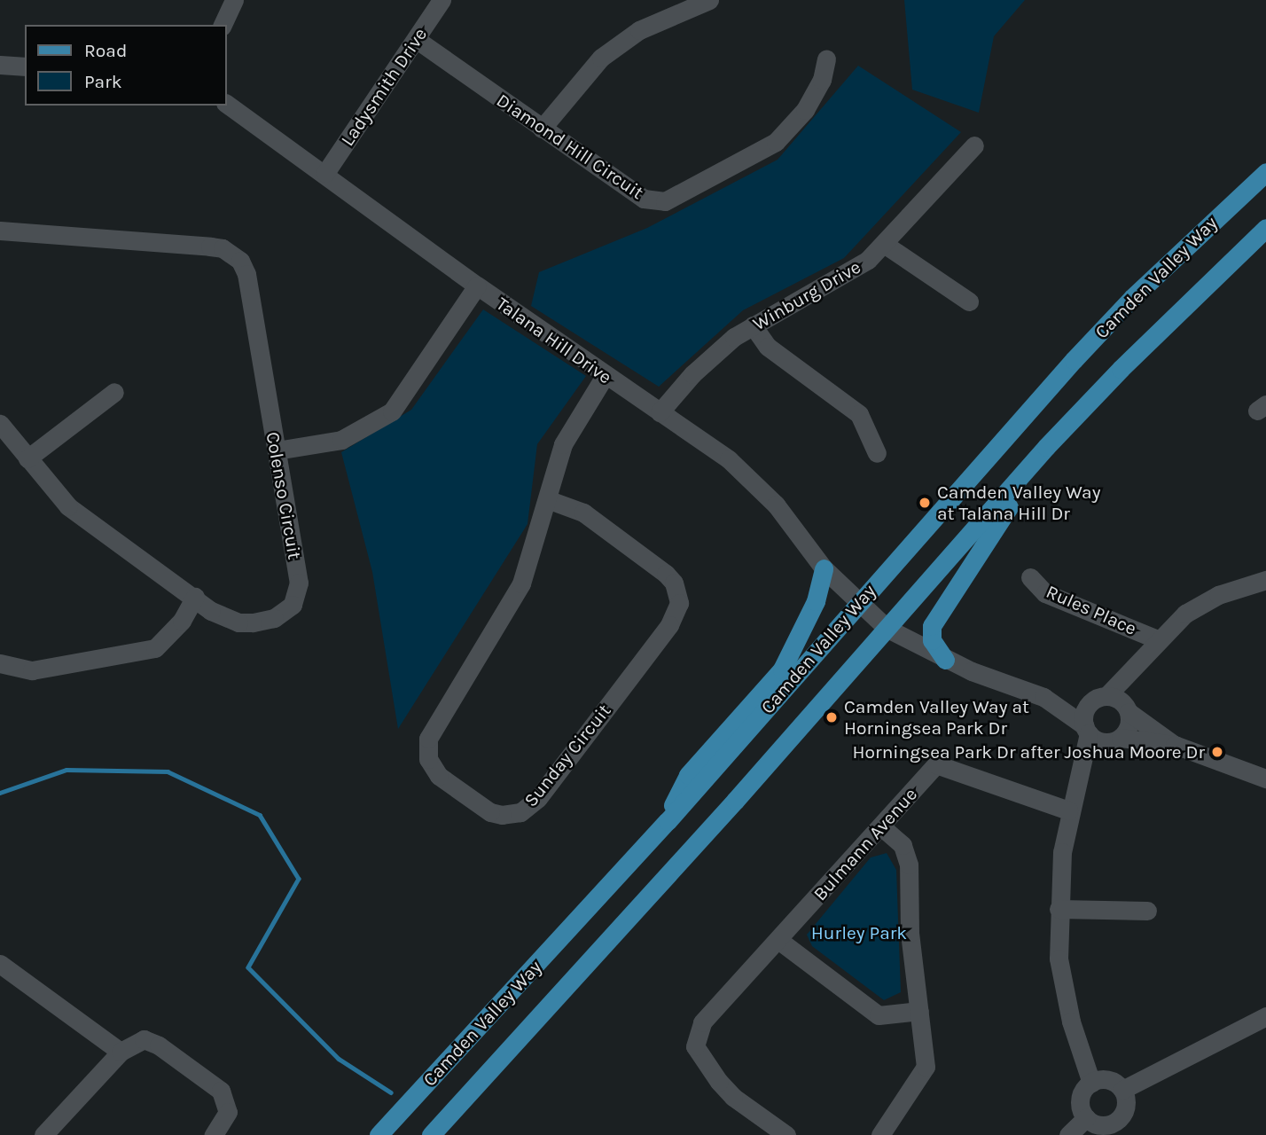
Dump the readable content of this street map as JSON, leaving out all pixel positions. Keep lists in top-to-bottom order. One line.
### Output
{"streets":{"main road":["Camden Valley Way"],"street":["Ladysmith Drive","Diamond Hill Circuit","Winburg Drive","Talana Hill Drive","Colenso Circuit","Rules Place","Sunday Circuit","Bulmann Avenue"]},"crossings":[["Ladysmith Drive","Diamond Hill Circuit"],["Ladysmith Drive","Talana Hill Drive"],["Camden Valley Way","Talana Hill Drive"],["Winburg Drive","Talana Hill Drive"],["Talana Hill Drive","Sunday Circuit"]],"parks":["Hurley Park"],"places":["Camden Valley Way at Talana Hill Dr","Camden Valley Way at Horningsea Park Dr","Horningsea Park Dr after Joshua Moore Dr"],"legend":["Road","Park"]}
